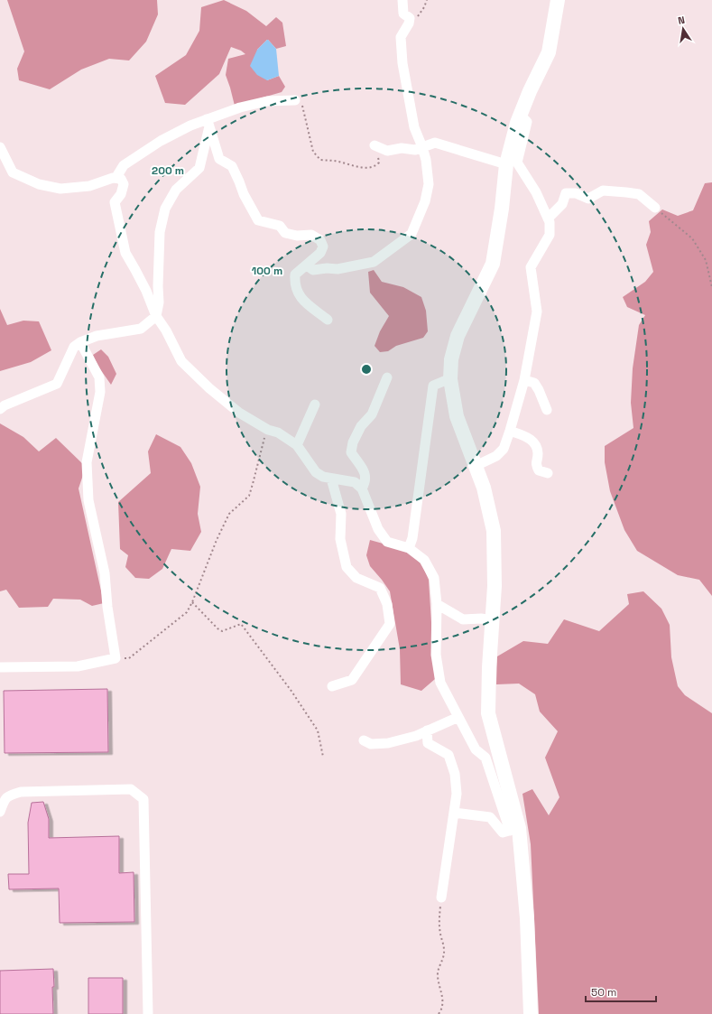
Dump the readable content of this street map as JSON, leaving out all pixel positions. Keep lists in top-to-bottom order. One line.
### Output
{"scale_bar":"50 m","north":"top","rings":["200 m","100 m"]}
